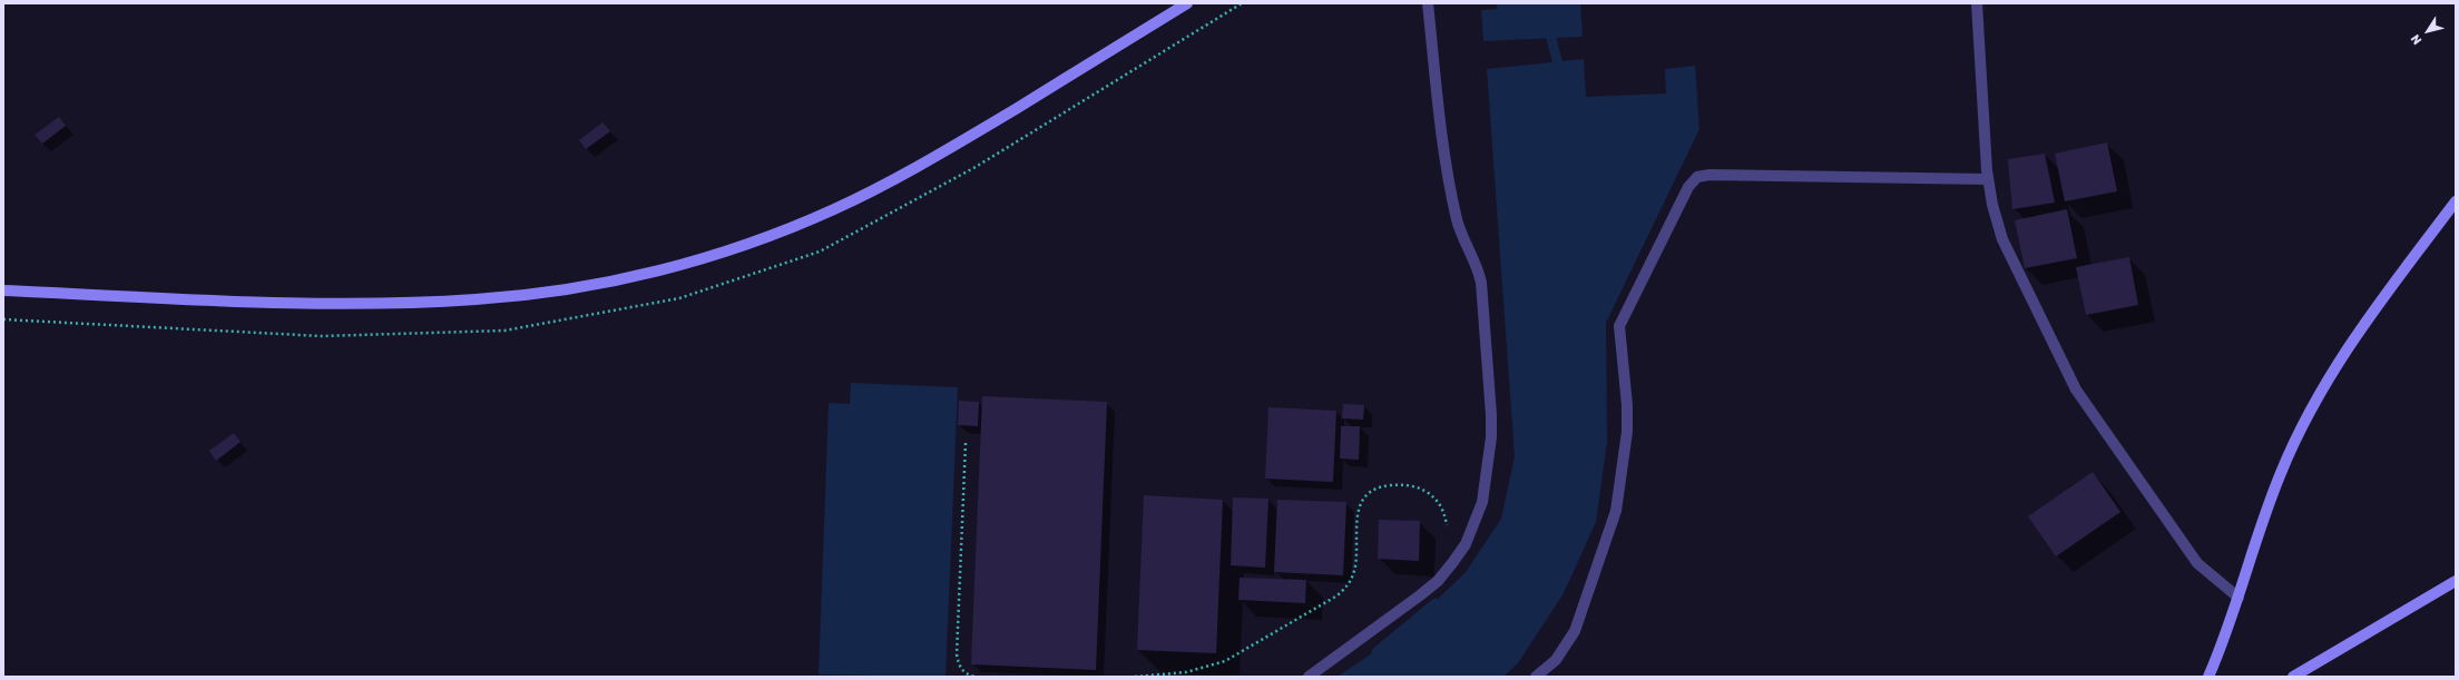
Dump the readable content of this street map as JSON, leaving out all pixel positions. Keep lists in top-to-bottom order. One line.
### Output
{"north":"bottom left"}
